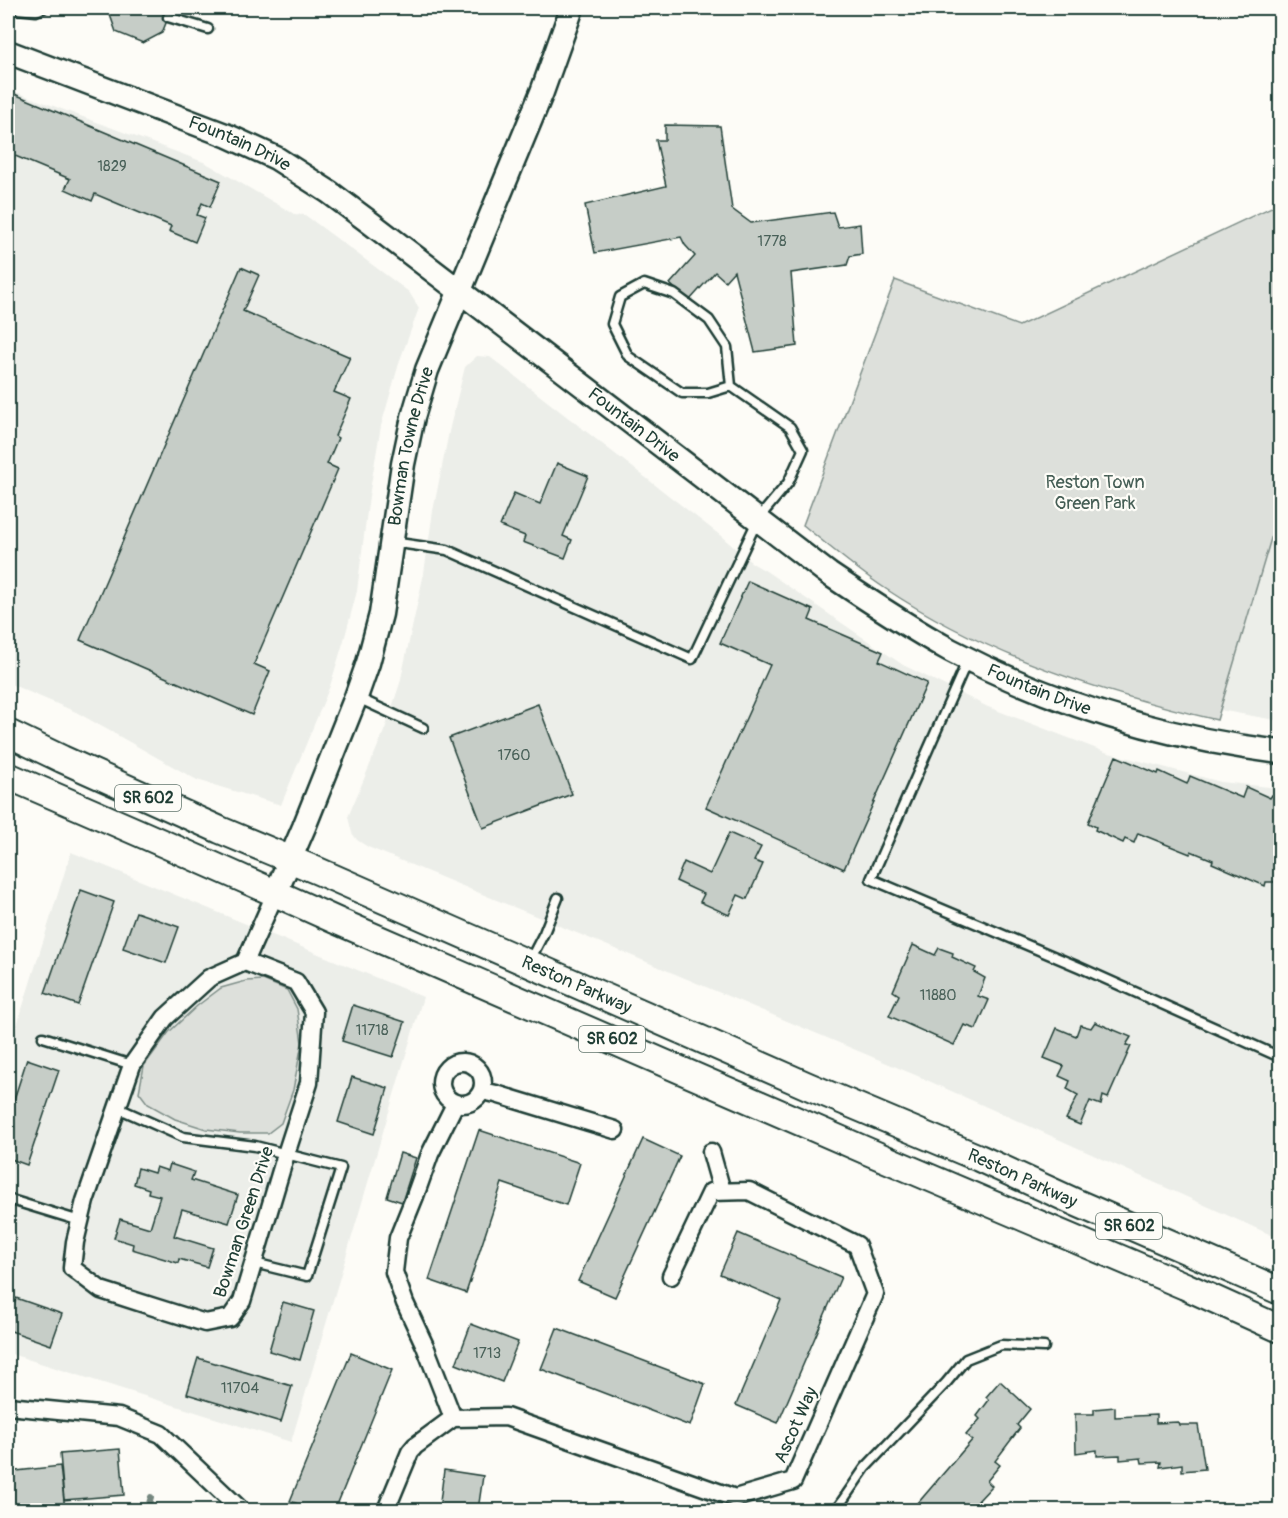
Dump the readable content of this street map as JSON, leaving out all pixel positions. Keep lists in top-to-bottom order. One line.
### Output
{"streets":{"main road":["SR 602","Reston Parkway"],"street":["Fountain Drive","Bowman Towne Drive","Bowman Green Drive","Ascot Way"]},"crossings":[["Fountain Drive","Bowman Towne Drive"],["Bowman Towne Drive","Reston Parkway"]],"parks":["Reston Town Green Park"],"house_numbers":["1829","1778","1760","11880","11718","1713","11704"]}
